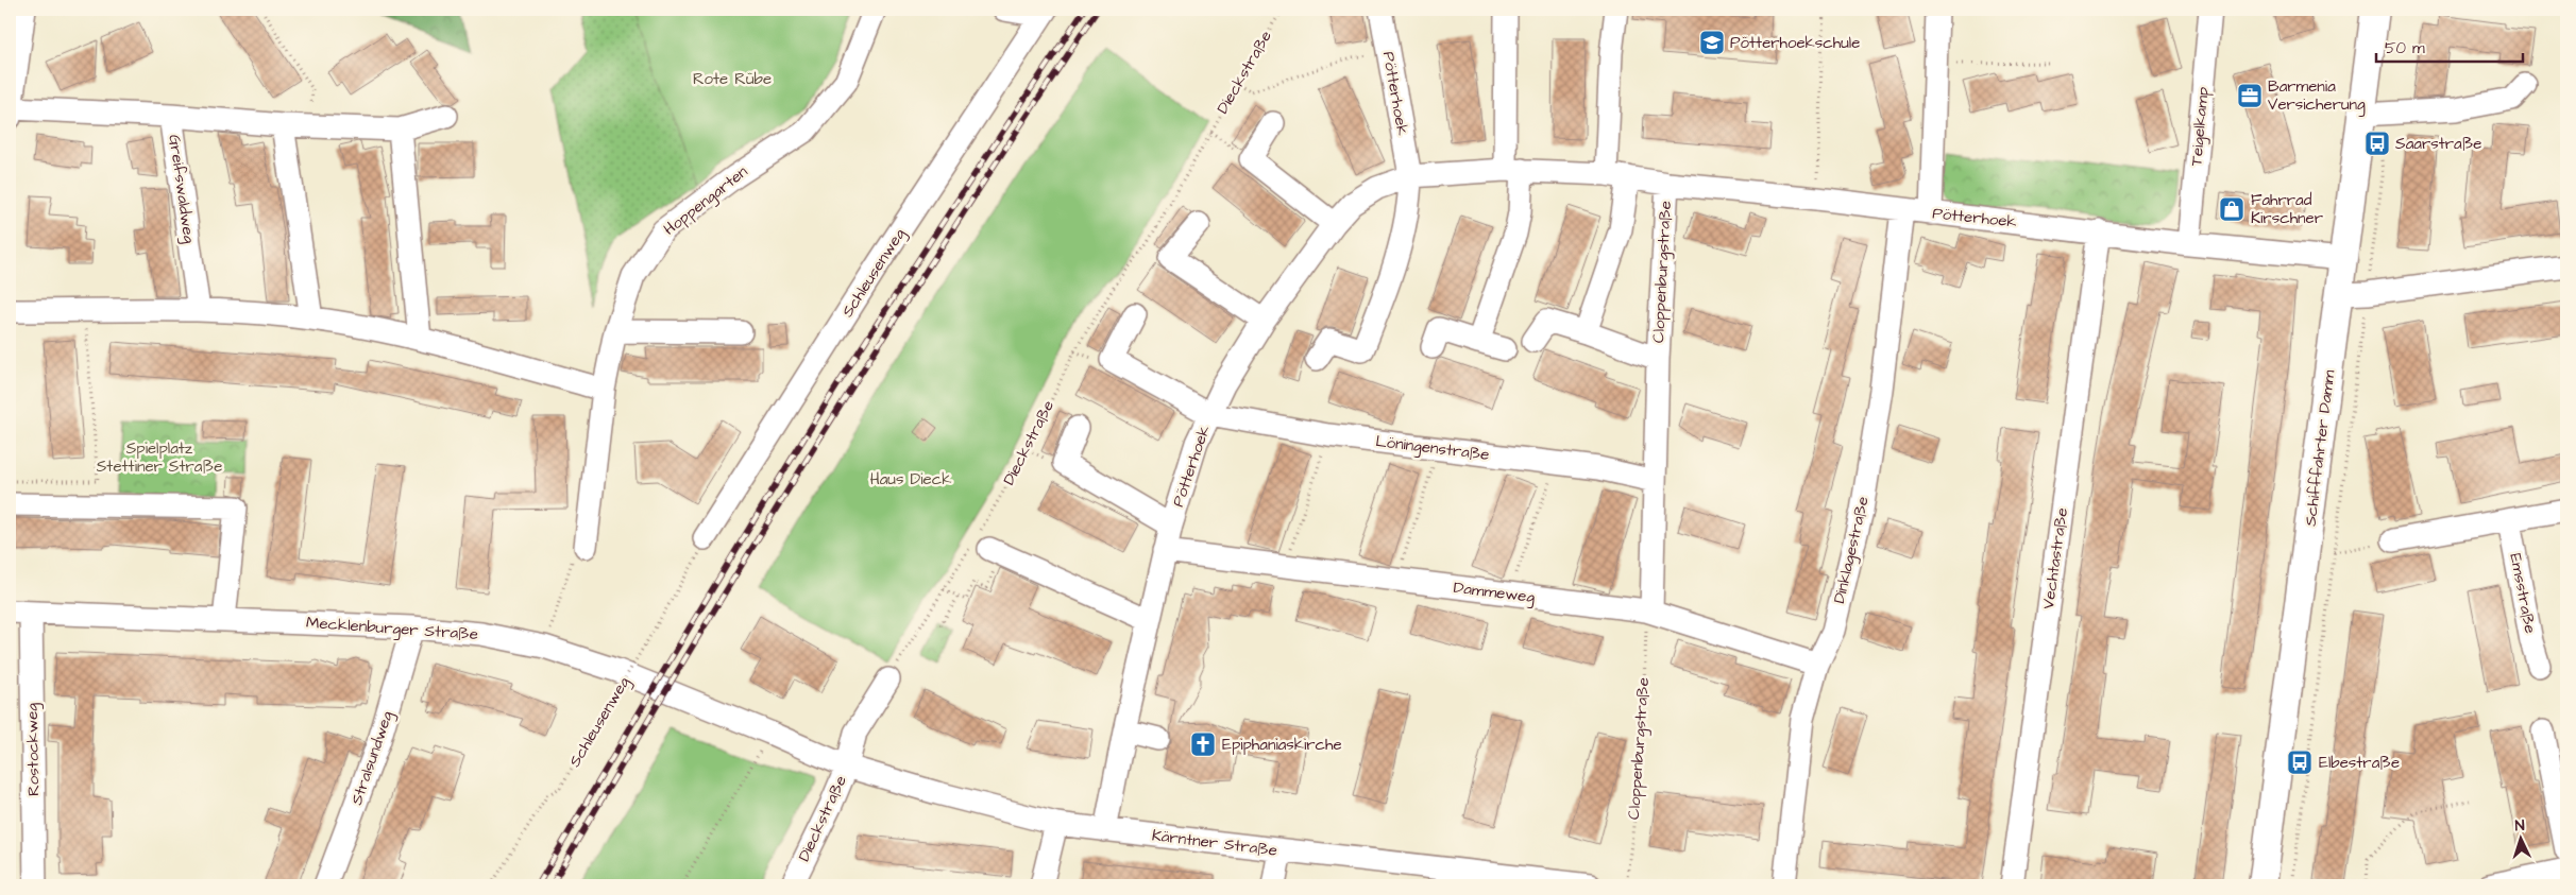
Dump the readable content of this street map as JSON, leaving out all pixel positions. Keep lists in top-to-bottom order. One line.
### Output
{"streets":{"main road":["Schifffahrter Damm"],"street":["Dieckstraße","Pötterhoek","Teigelkamp","Greifswaldweg","Hoppengarten","Cloppenburgstraße","Schleusenweg","Löningenstraße","Dinklagestraße","Vechtastraße","Dammeweg","Emsstraße","Mecklenburger Straße","Rostockweg","Stralsundweg","Kärntner Straße"]},"crossings":[["Dieckstraße","Mecklenburger Straße"],["Dieckstraße","Kärntner Straße"],["Pötterhoek","Teigelkamp"],["Pötterhoek","Cloppenburgstraße"],["Pötterhoek","Löningenstraße"],["Pötterhoek","Schifffahrter Damm"],["Pötterhoek","Dinklagestraße"],["Pötterhoek","Vechtastraße"],["Pötterhoek","Dammeweg"],["Pötterhoek","Kärntner Straße"],["Cloppenburgstraße","Löningenstraße"],["Cloppenburgstraße","Dammeweg"],["Dinklagestraße","Dammeweg"],["Mecklenburger Straße","Rostockweg"],["Mecklenburger Straße","Stralsundweg"],["Mecklenburger Straße","Kärntner Straße"]],"parks":["Rote Rübe","Spielplatz Stettiner Straße","Haus Dieck"],"places":{"school or university":["Pötterhoekschule"],"office":["Barmenia Versicherung"],"bus stop":["Saarstraße","Elbestraße"],"shop":["Fahrrad Kirschner"],"church":["Epiphaniaskirche"]},"scale_bar":"50 m","north":"top"}
